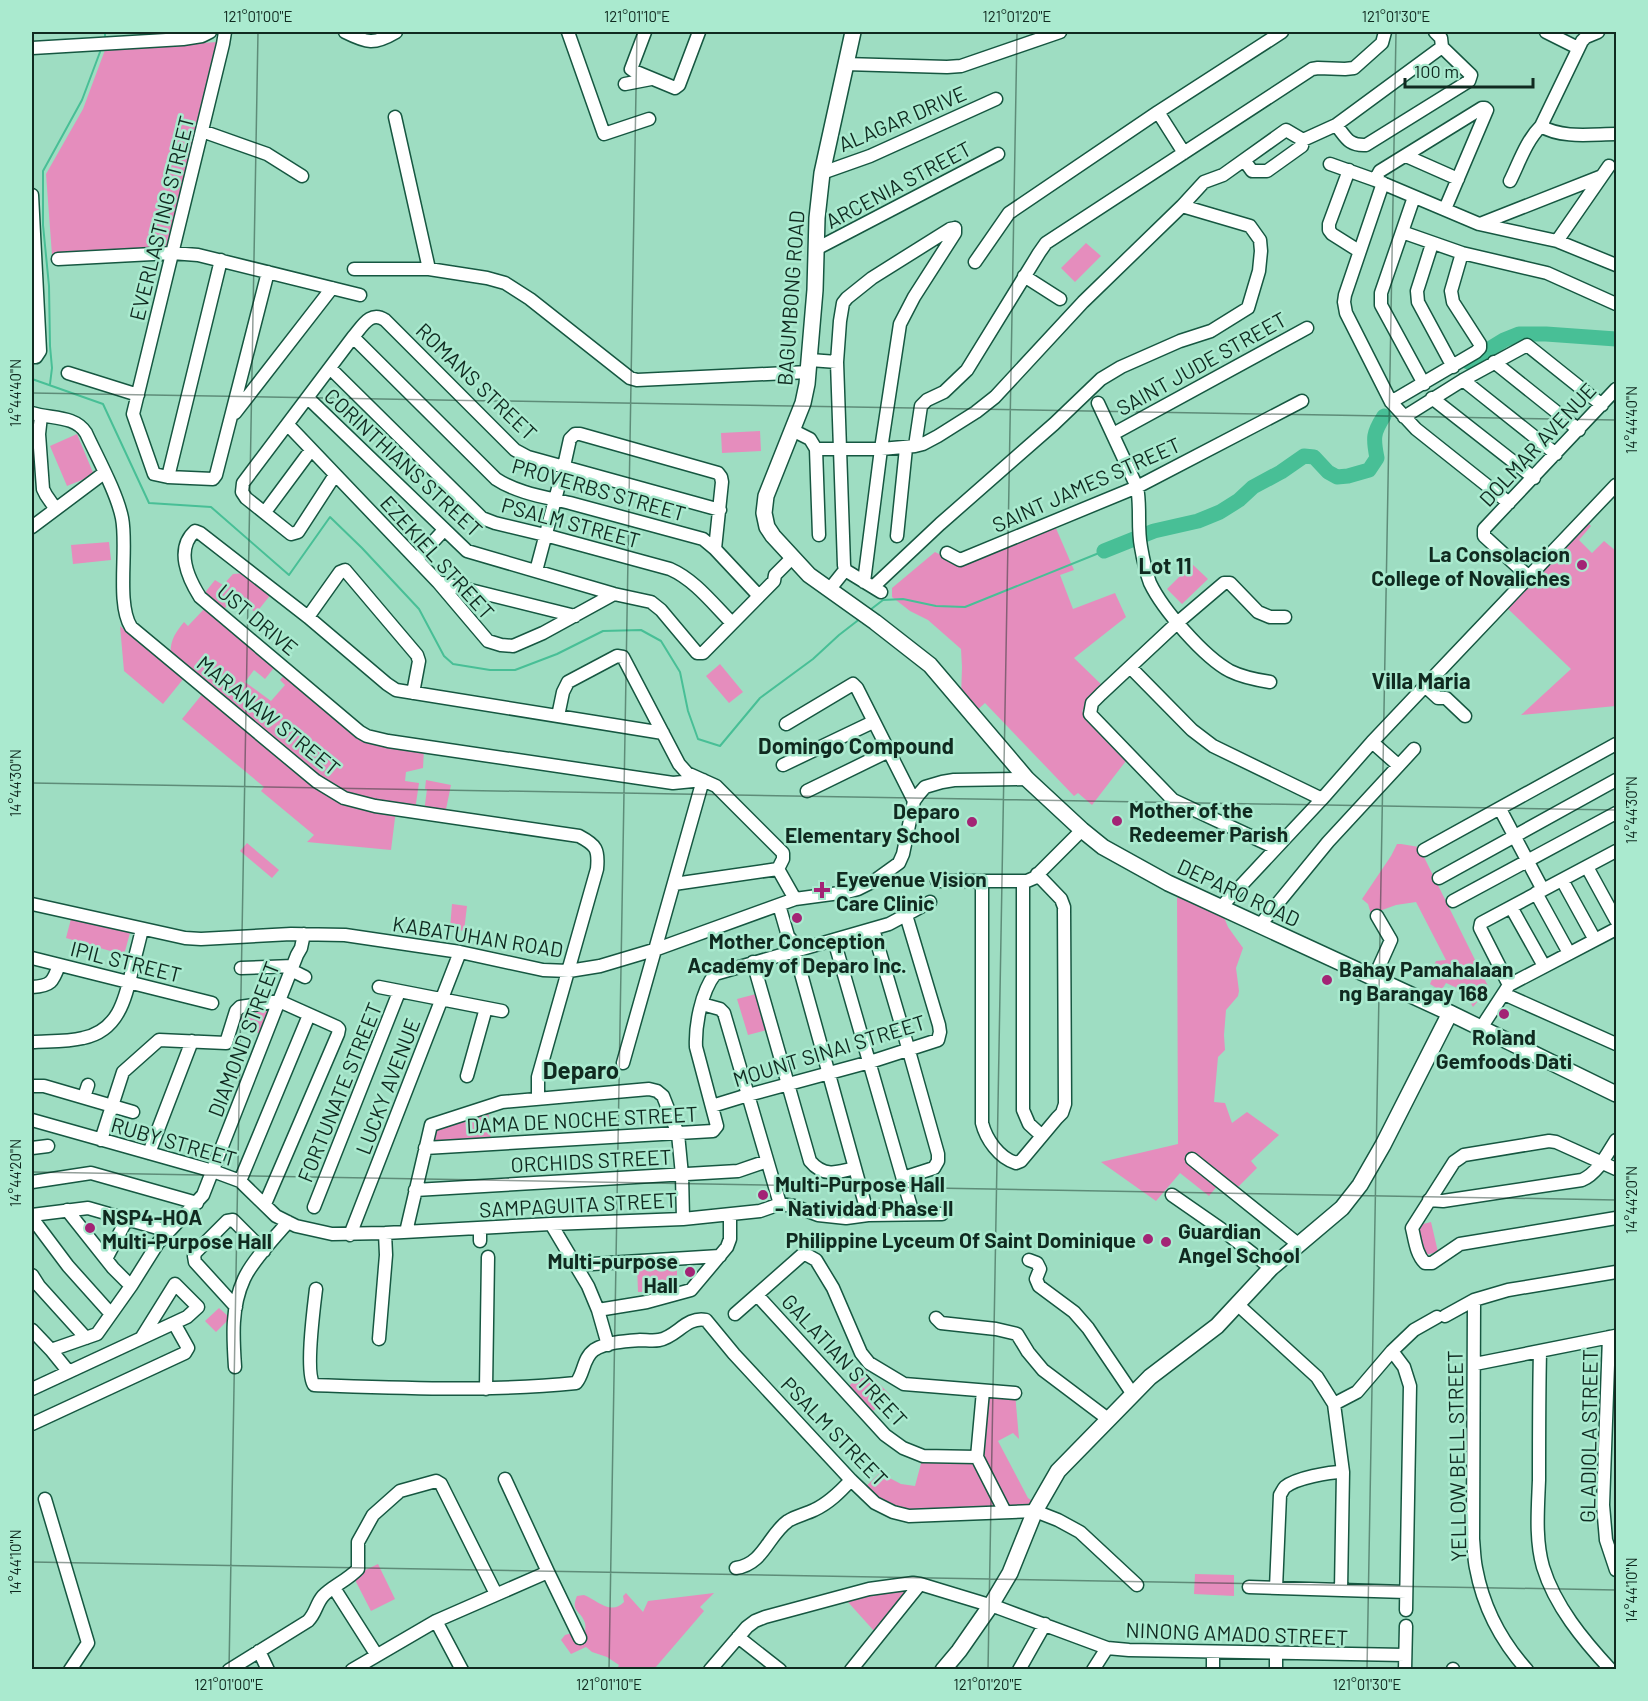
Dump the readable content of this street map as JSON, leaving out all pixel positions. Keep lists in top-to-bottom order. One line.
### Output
{"streets":{"main road":["BAGUMBONG ROAD","DEPARO ROAD"],"street":["ALAGAR DRIVE","ARCENIA STREET","EVERLASTING STREET","SAINT JUDE STREET","ROMANS STREET","DOLMAR AVENUE","CORINTHIANS STREET","SAINT JAMES STREET","PROVERBS STREET","PSALM STREET","EZEKIEL STREET","UST DRIVE","MARANAW STREET","KABATUHAN ROAD","IPIL STREET","DIAMOND STREET","MOUNT SINAI STREET","LUCKY AVENUE","FORTUNATE STREET","DAMA DE NOCHE STREET","RUBY STREET","ORCHIDS STREET","SAMPAGUITA STREET","GALATIAN STREET","GLADIOLA STREET","YELLOW BELL STREET","NINONG AMADO STREET"]},"crossings":[["ALAGAR DRIVE","BAGUMBONG ROAD"],["ARCENIA STREET","BAGUMBONG ROAD"],["BAGUMBONG ROAD","DEPARO ROAD"],["ROMANS STREET","CORINTHIANS STREET"],["ROMANS STREET","PROVERBS STREET"],["ROMANS STREET","PSALM STREET"],["CORINTHIANS STREET","PSALM STREET"],["CORINTHIANS STREET","EZEKIEL STREET"],["MARANAW STREET","KABATUHAN ROAD"],["KABATUHAN ROAD","DIAMOND STREET"],["KABATUHAN ROAD","LUCKY AVENUE"],["DIAMOND STREET","RUBY STREET"],["MOUNT SINAI STREET","DAMA DE NOCHE STREET"],["LUCKY AVENUE","RUBY STREET"],["LUCKY AVENUE","SAMPAGUITA STREET"],["RUBY STREET","SAMPAGUITA STREET"]],"districts":["Lot 11","Villa Maria","Domingo Compound","Deparo"],"places":{"other":["La Consolacion College of Novaliches","Mother of the Redeemer Parish","Deparo Elementary School","Mother Conception Academy of Deparo Inc.","Bahay Pamahalaan ng Barangay 168","Roland Gemfoods Dati","Multi-Purpose Hall - Natividad Phase II","NSP4-HOA Multi-Purpose Hall","Philippine Lyceum Of Saint Dominique","Guardian Angel School","Multi-purpose Hall"],"health":["Eyevenue Vision Care Clinic"]},"scale_bar":"100 m","coordinates":["121°01'00\"E","121°01'10\"E","121°01'20\"E","121°01'30\"E","14°44'40\"N","14°44'30\"N","14°44'20\"N","14°44'10\"N"]}
